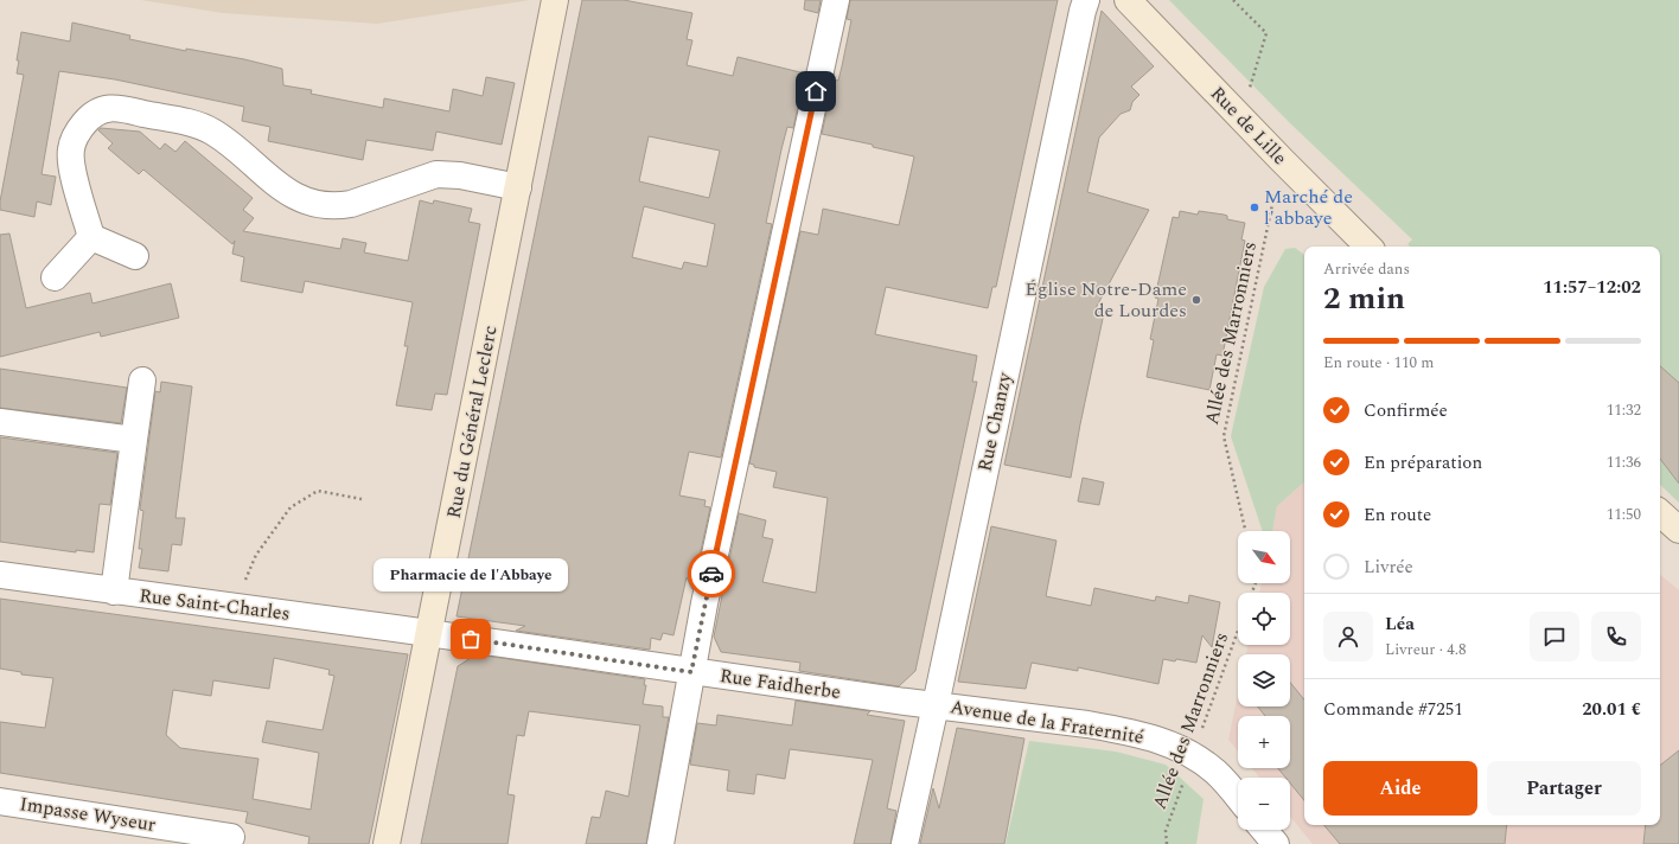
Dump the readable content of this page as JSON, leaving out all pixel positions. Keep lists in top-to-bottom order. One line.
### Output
{"streets":{"street":["Rue de Lille","Rue du Général Leclerc","Rue Chanzy","Rue Saint-Charles","Rue Faidherbe","Avenue de la Fraternité","Impasse Wyseur"],"path":["Allée des Marronniers"]},"crossings":[["Rue de Lille","Allée des Marronniers"],["Allée des Marronniers","Avenue de la Fraternité"],["Rue du Général Leclerc","Rue Saint-Charles"],["Rue du Général Leclerc","Rue Faidherbe"],["Rue Chanzy","Rue Faidherbe"],["Rue Chanzy","Avenue de la Fraternité"],["Rue Saint-Charles","Rue Faidherbe"],["Rue Faidherbe","Avenue de la Fraternité"]],"places":["Marché de l'abbaye","Église Notre-Dame de Lourdes","Pharmacie de l'Abbaye"],"north":"bottom right","page":{"heading":["2 min","Arrivée dans","11:57–12:02"],"panel":["Léa","Livreur · 4.8","Commande #7251","20.01 €"],"bar":"En route · 110 m","list":[["Confirmée","11:32"],["En préparation","11:36"],["En route","11:50"],"Livrée"],"map_buttons":["+","−"],"bubble":"Pharmacie de l'Abbaye","buttons":["Aide","Partager"]}}
